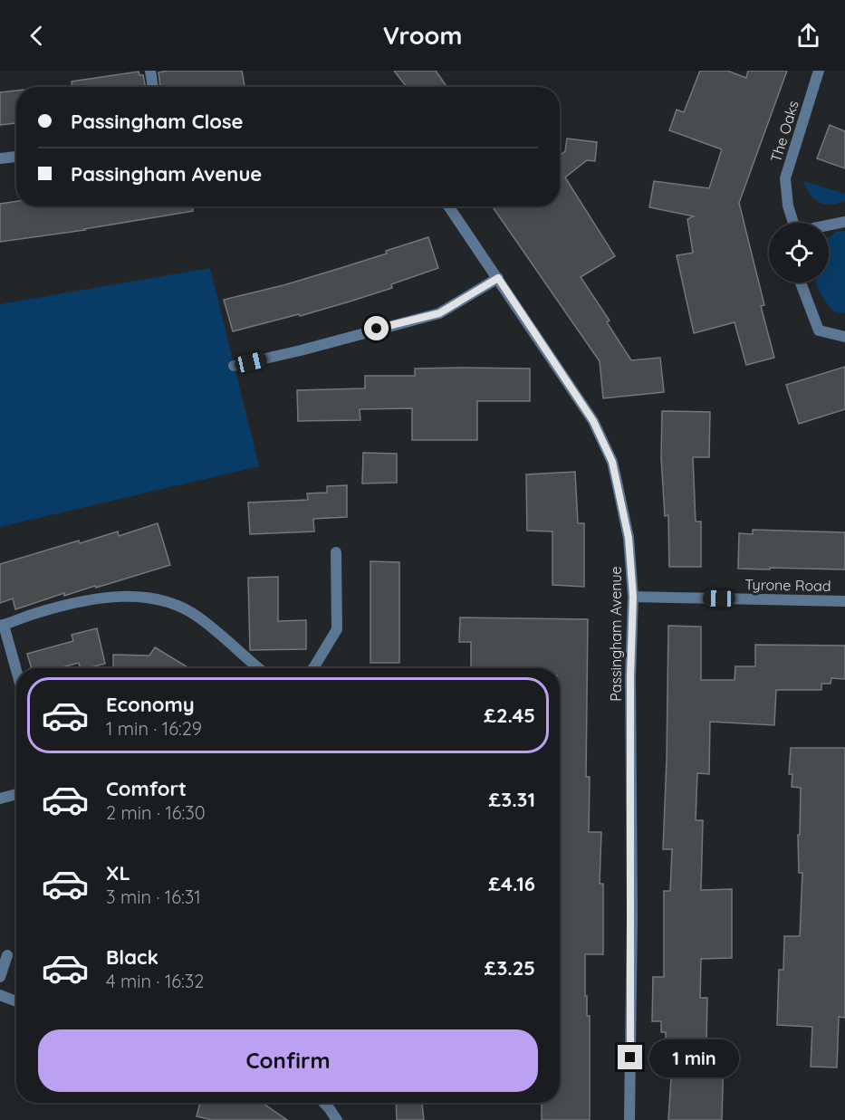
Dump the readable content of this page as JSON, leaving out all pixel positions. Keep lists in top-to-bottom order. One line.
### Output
{"streets":{"street":["The Oaks","Tyrone Road","Passingham Avenue"]},"crossings":[["Tyrone Road","Passingham Avenue"]],"page":{"header":"Vroom","banner":["Passingham Close","Passingham Avenue"],"list":[{"name":"Economy","note":"1 min · 16:29","value":"£2.45"},{"name":"Comfort","note":"2 min · 16:30","value":"£3.31"},{"name":"XL","note":"3 min · 16:31","value":"£4.16"},{"name":"Black","note":"4 min · 16:32","value":"£3.25"}],"buttons":"Confirm","bubble":"1 min"}}
